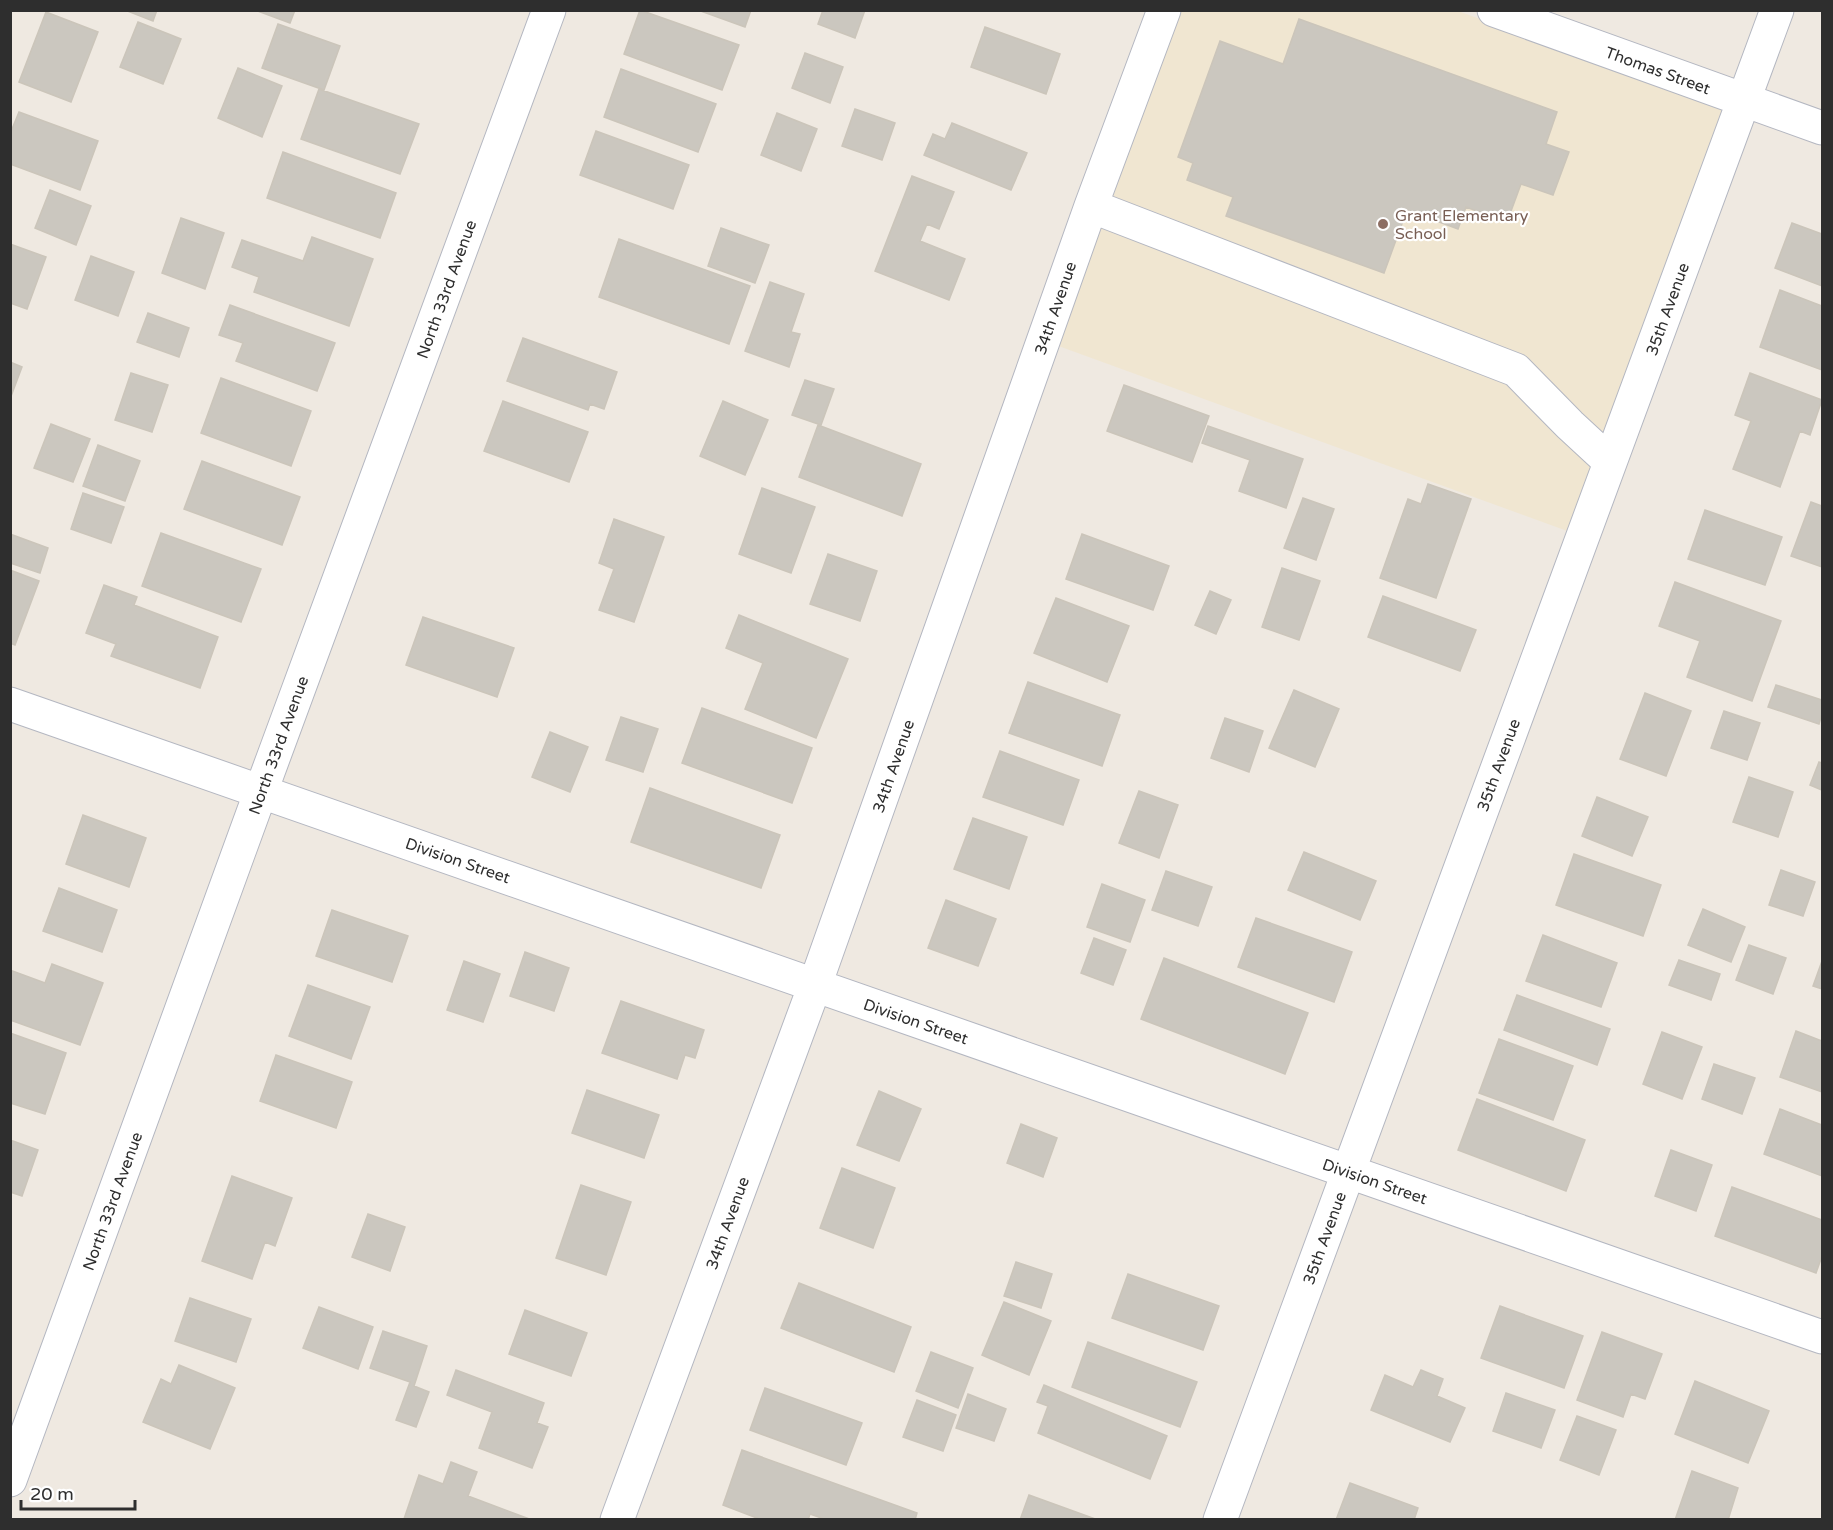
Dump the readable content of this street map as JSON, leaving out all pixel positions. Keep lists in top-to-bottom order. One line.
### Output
{"streets":{"street":["Thomas Street","North 33rd Avenue","34th Avenue","35th Avenue","Division Street"]},"crossings":[["Thomas Street","35th Avenue"],["North 33rd Avenue","Division Street"],["34th Avenue","Division Street"],["35th Avenue","Division Street"]],"places":["Grant Elementary School"],"scale_bar":"20 m"}
